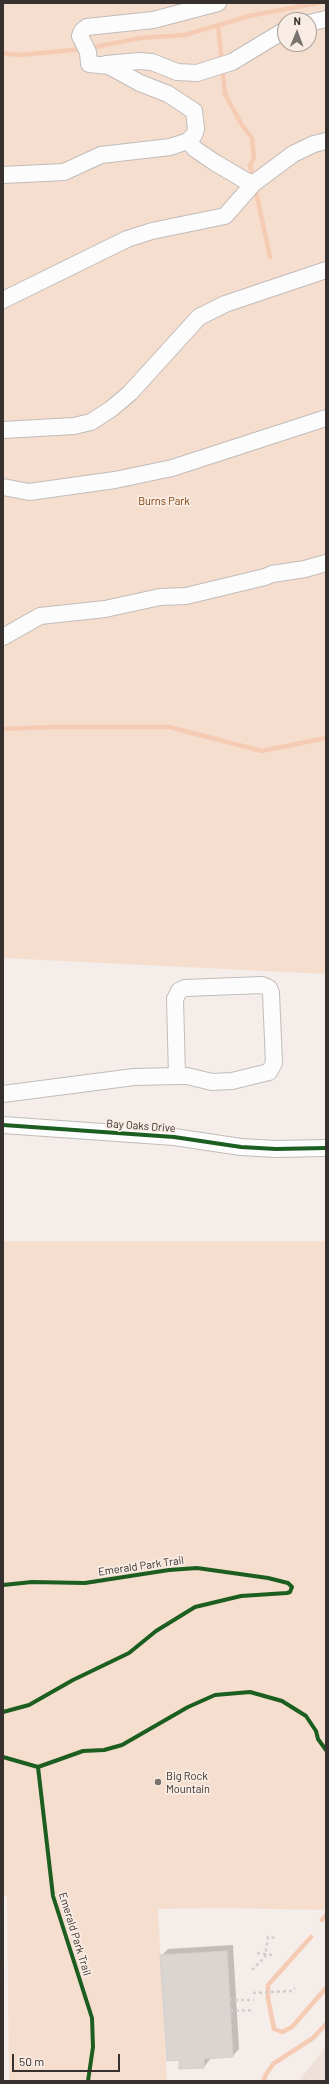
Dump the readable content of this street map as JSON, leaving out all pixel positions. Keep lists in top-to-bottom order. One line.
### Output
{"streets":{"street":["Bay Oaks Drive"],"cycle path":["Emerald Park Trail"]},"parks":["Burns Park"],"places":["Big Rock Mountain"],"scale_bar":"50 m","north":"top"}
